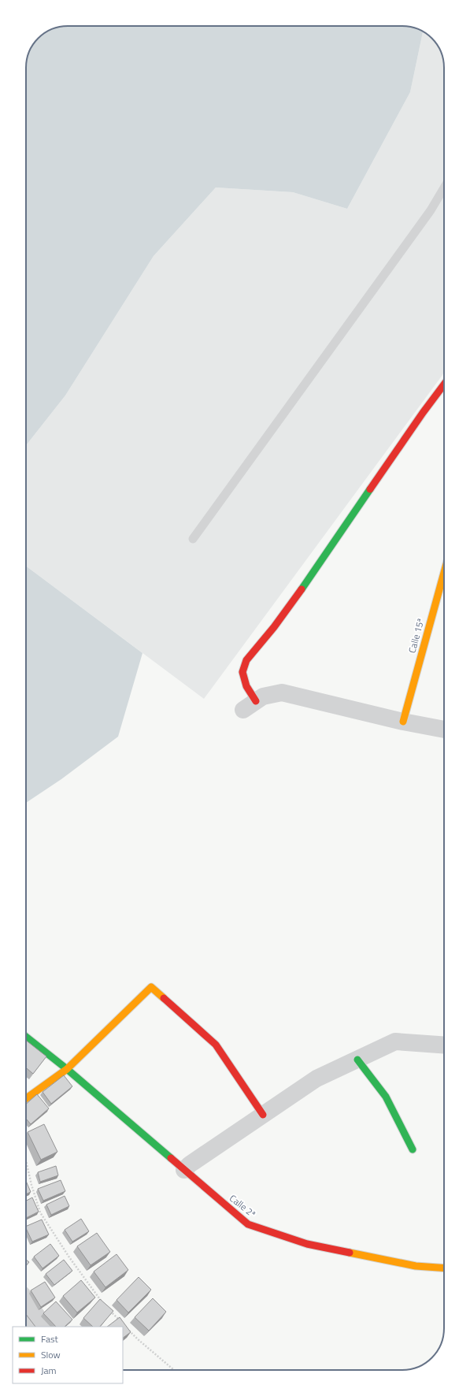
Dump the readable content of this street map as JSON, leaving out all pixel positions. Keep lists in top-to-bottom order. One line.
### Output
{"streets":{"street":["Calle 15ª","Calle 2ª"]},"legend":["Fast","Slow","Jam"]}
